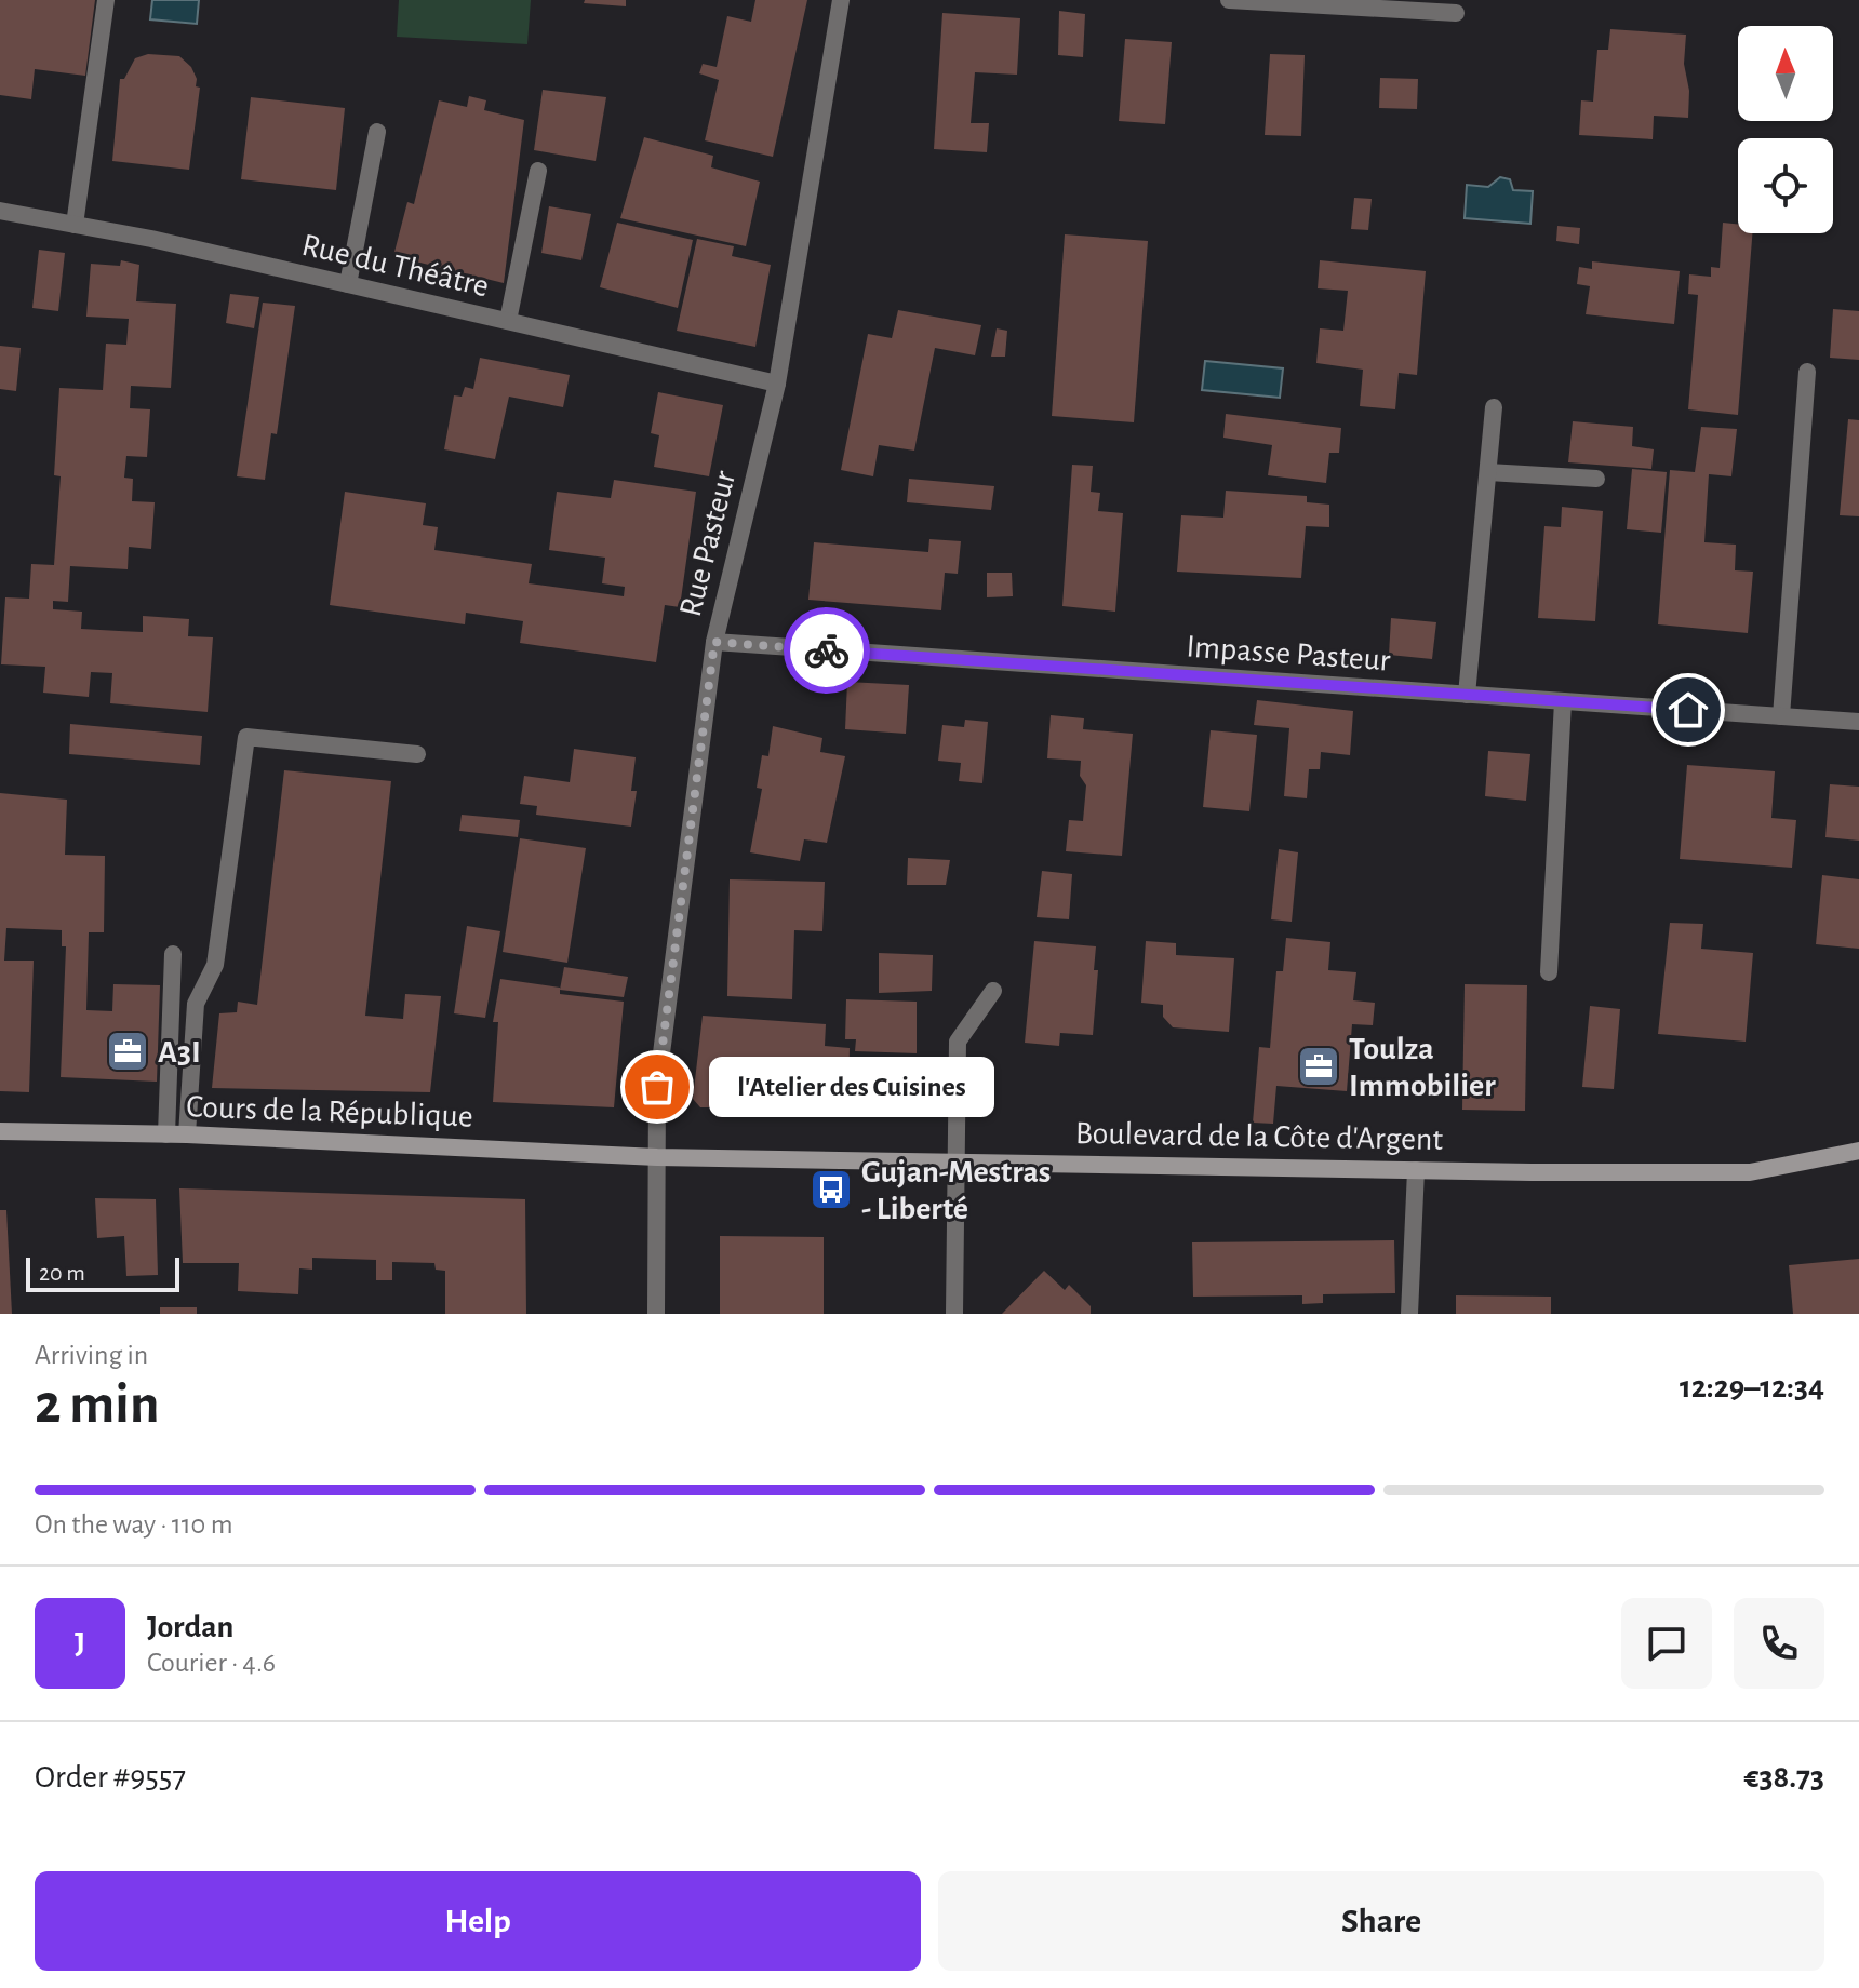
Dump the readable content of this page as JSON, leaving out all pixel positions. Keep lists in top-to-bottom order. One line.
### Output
{"streets":{"main road":["Cours de la République","Boulevard de la Côte d'Argent"],"street":["Rue du Théâtre","Rue Pasteur","Impasse Pasteur"]},"crossings":[["Rue du Théâtre","Rue Pasteur"],["Rue Pasteur","Impasse Pasteur"],["Rue Pasteur","Cours de la République"],["Rue Pasteur","Boulevard de la Côte d'Argent"],["Cours de la République","Boulevard de la Côte d'Argent"]],"places":{"office":["A3I","Toulza Immobilier"],"other":["l'Atelier des Cuisines"],"bus stop":["Gujan-Mestras - Liberté"]},"scale_bar":"20 m","north":"top","page":{"bubble":"l'Atelier des Cuisines","scale":"20 m","heading":["2 min","Arriving in","12:29–12:34"],"panel":["Jordan","Courier · 4.6","Order #9557","€38.73"],"bar":"On the way · 110 m","round":"J","buttons":["Help","Share"]}}
